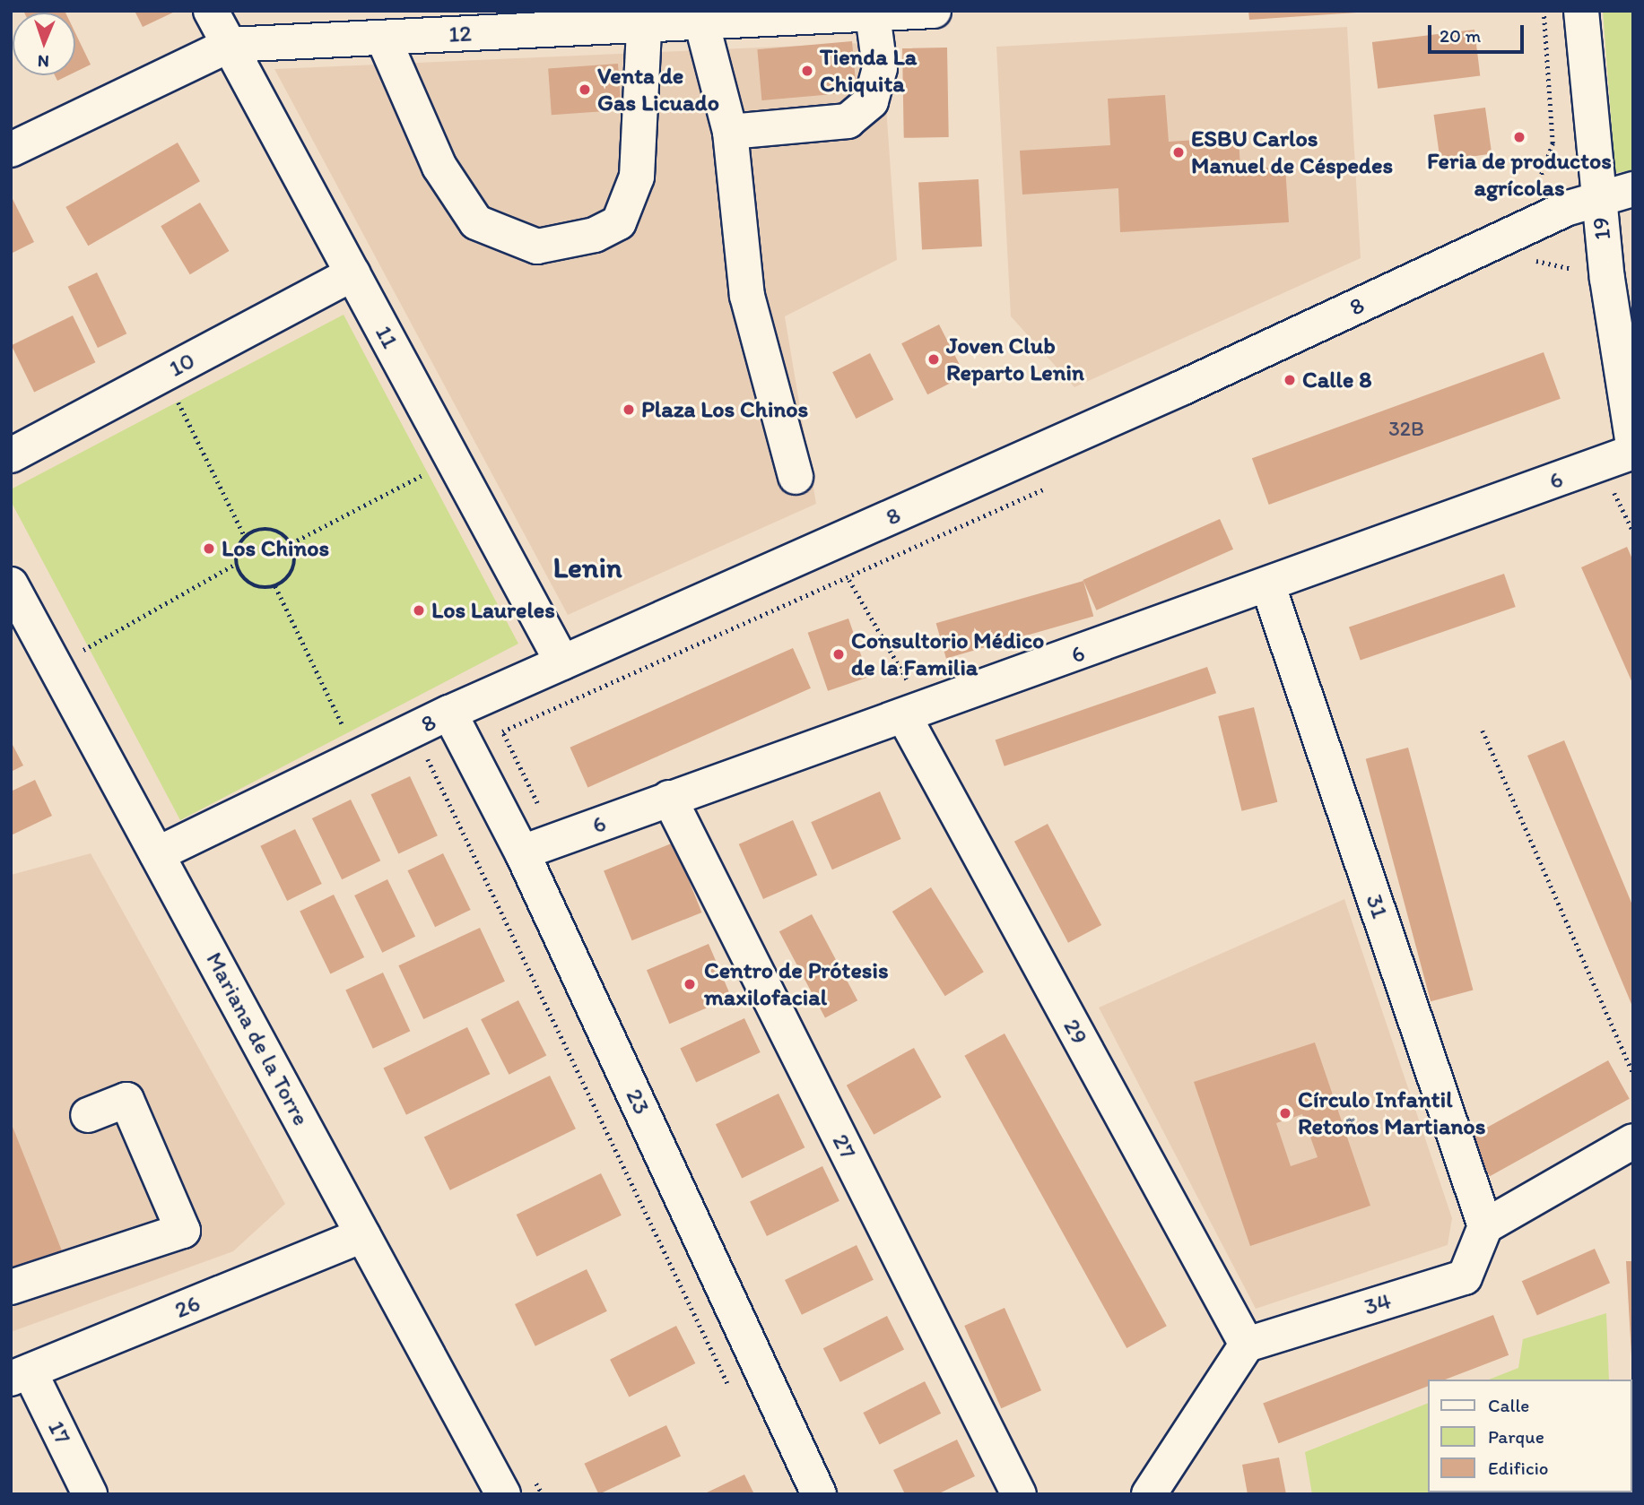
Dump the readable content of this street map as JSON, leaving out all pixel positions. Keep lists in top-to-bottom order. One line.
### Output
{"streets":{"street":["12","19","8","11","10","6","31","29","Mariana de la Torre","23","27","34","26","17"]},"crossings":[["12","11"],["19","8"],["8","11"],["8","Mariana de la Torre"],["8","23"],["11","10"],["6","31"],["6","29"],["6","23"],["6","27"],["31","34"],["29","34"],["Mariana de la Torre","26"],["26","17"]],"districts":["Lenin"],"places":["Tienda La Chiquita","Venta de Gas Licuado","Feria de productos agrícolas","ESBU Carlos Manuel de Céspedes","Joven Club Reparto Lenin","Calle 8","Plaza Los Chinos","Los Chinos","Los Laureles","Consultorio Médico de la Familia","Centro de Prótesis maxilofacial","Círculo Infantil Retoños Martianos"],"house_numbers":["32B"],"legend":["Calle","Parque","Edificio"],"scale_bar":"20 m","north":"bottom"}
